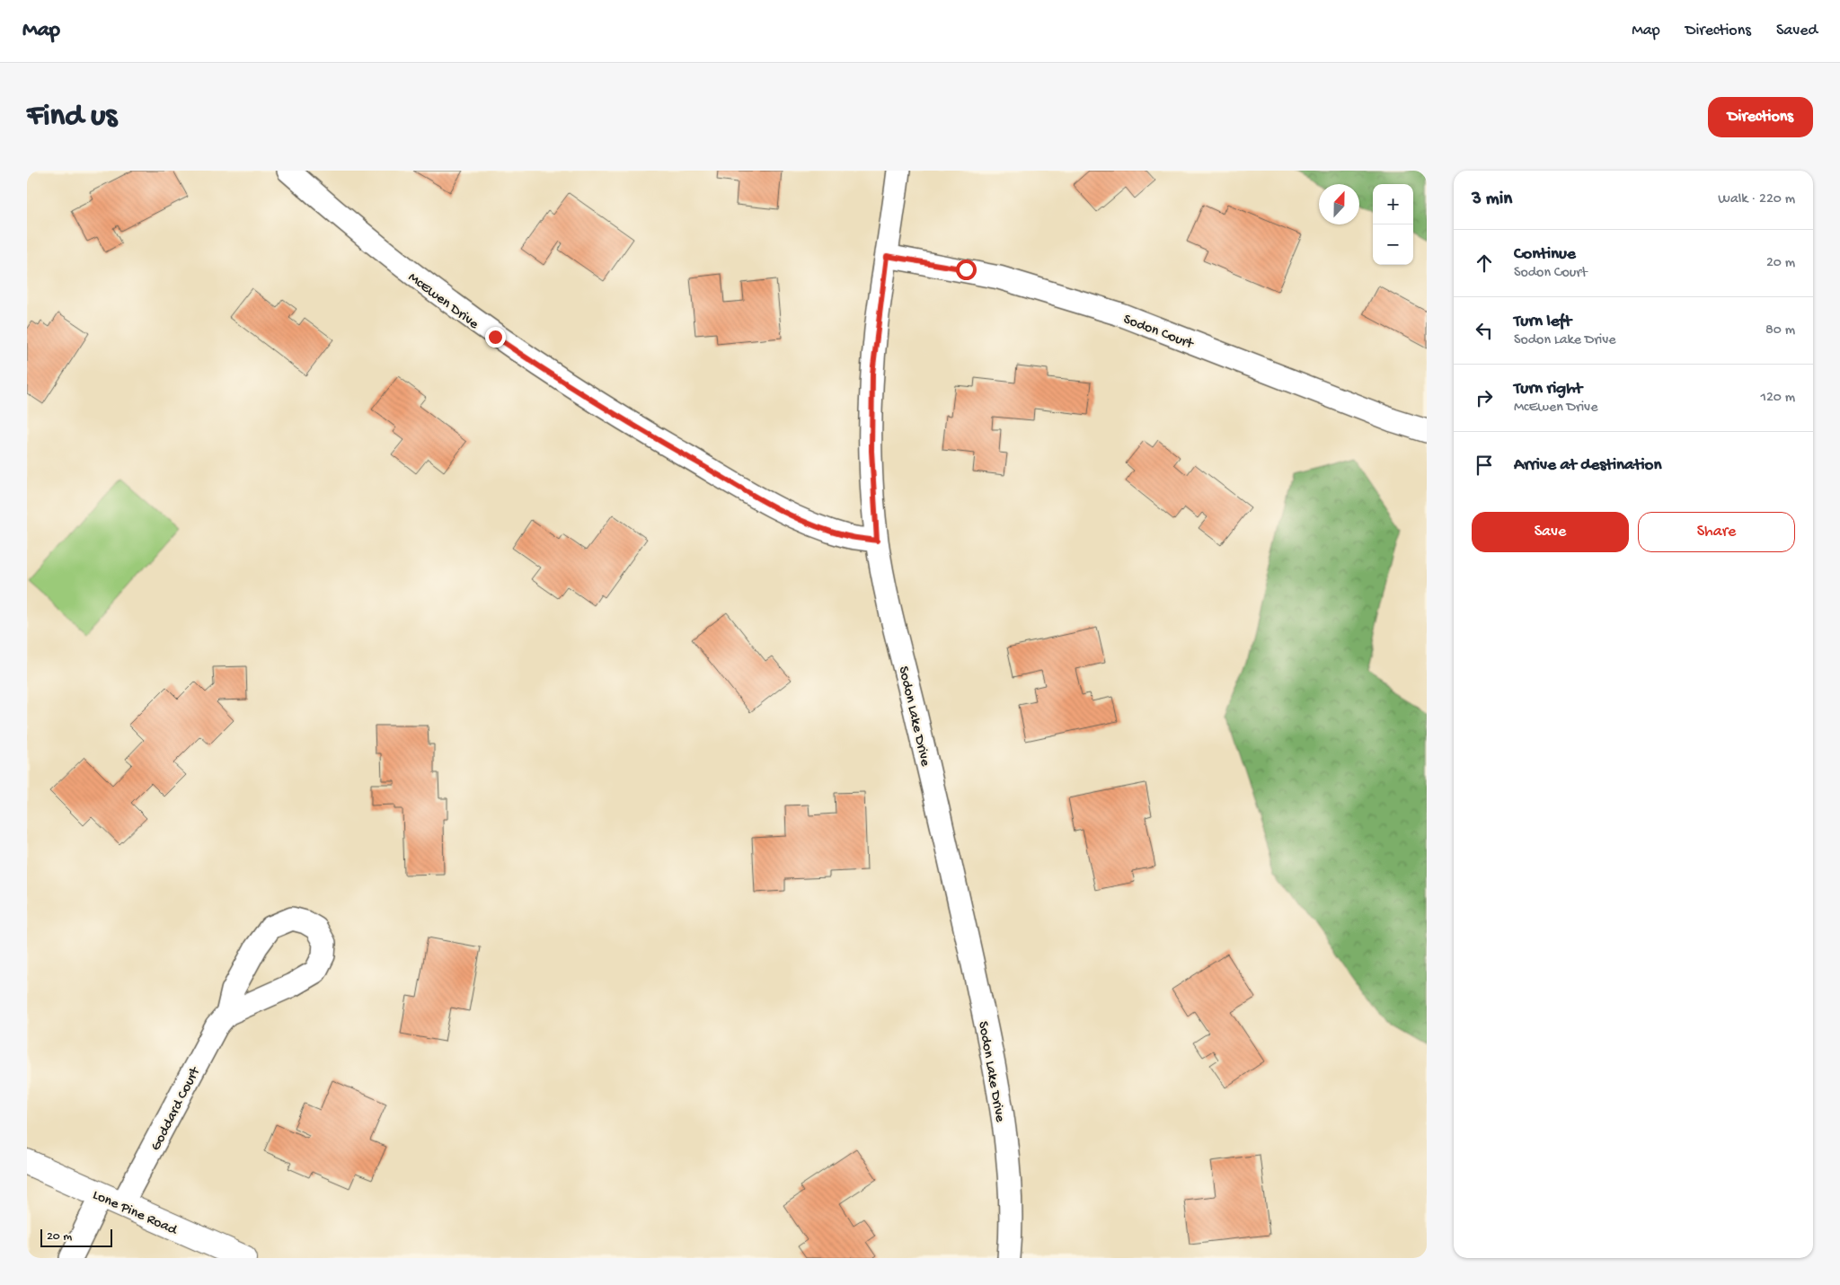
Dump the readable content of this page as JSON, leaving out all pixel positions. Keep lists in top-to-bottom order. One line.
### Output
{"streets":{"street":["McEwen Drive","Sodon Court","Sodon Lake Drive","Goddard Court","Lone Pine Road"]},"crossings":[["McEwen Drive","Sodon Lake Drive"],["Sodon Court","Sodon Lake Drive"],["Goddard Court","Lone Pine Road"]],"scale_bar":"20 m","north":"top","page":{"header":"Map","nav":["Map","Directions","Saved"],"buttons":["Directions",["Save","Share"]],"title":"Find us","heading":["3 min","Walk · 220 m"],"map_buttons":["+","−"],"list":[["Continue","Sodon Court","20 m"],["Turn left","Sodon Lake Drive","80 m"],["Turn right","McEwen Drive","120 m"],"Arrive at destination"],"scale":"20 m"}}
